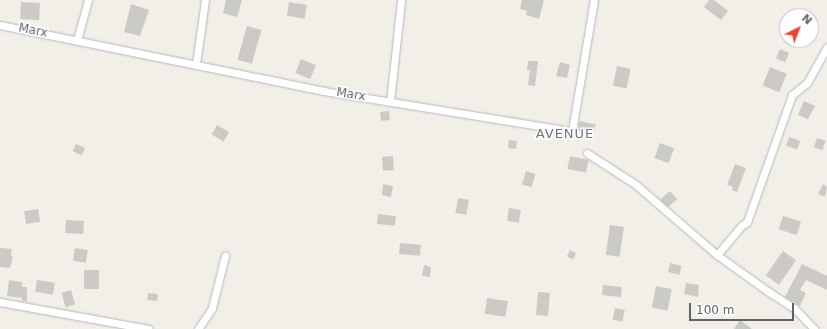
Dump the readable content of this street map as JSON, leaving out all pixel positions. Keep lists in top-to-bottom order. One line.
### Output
{"streets":{"street":["Marx"]},"districts":["AVENUE"],"scale_bar":"100 m","north":"top right"}
